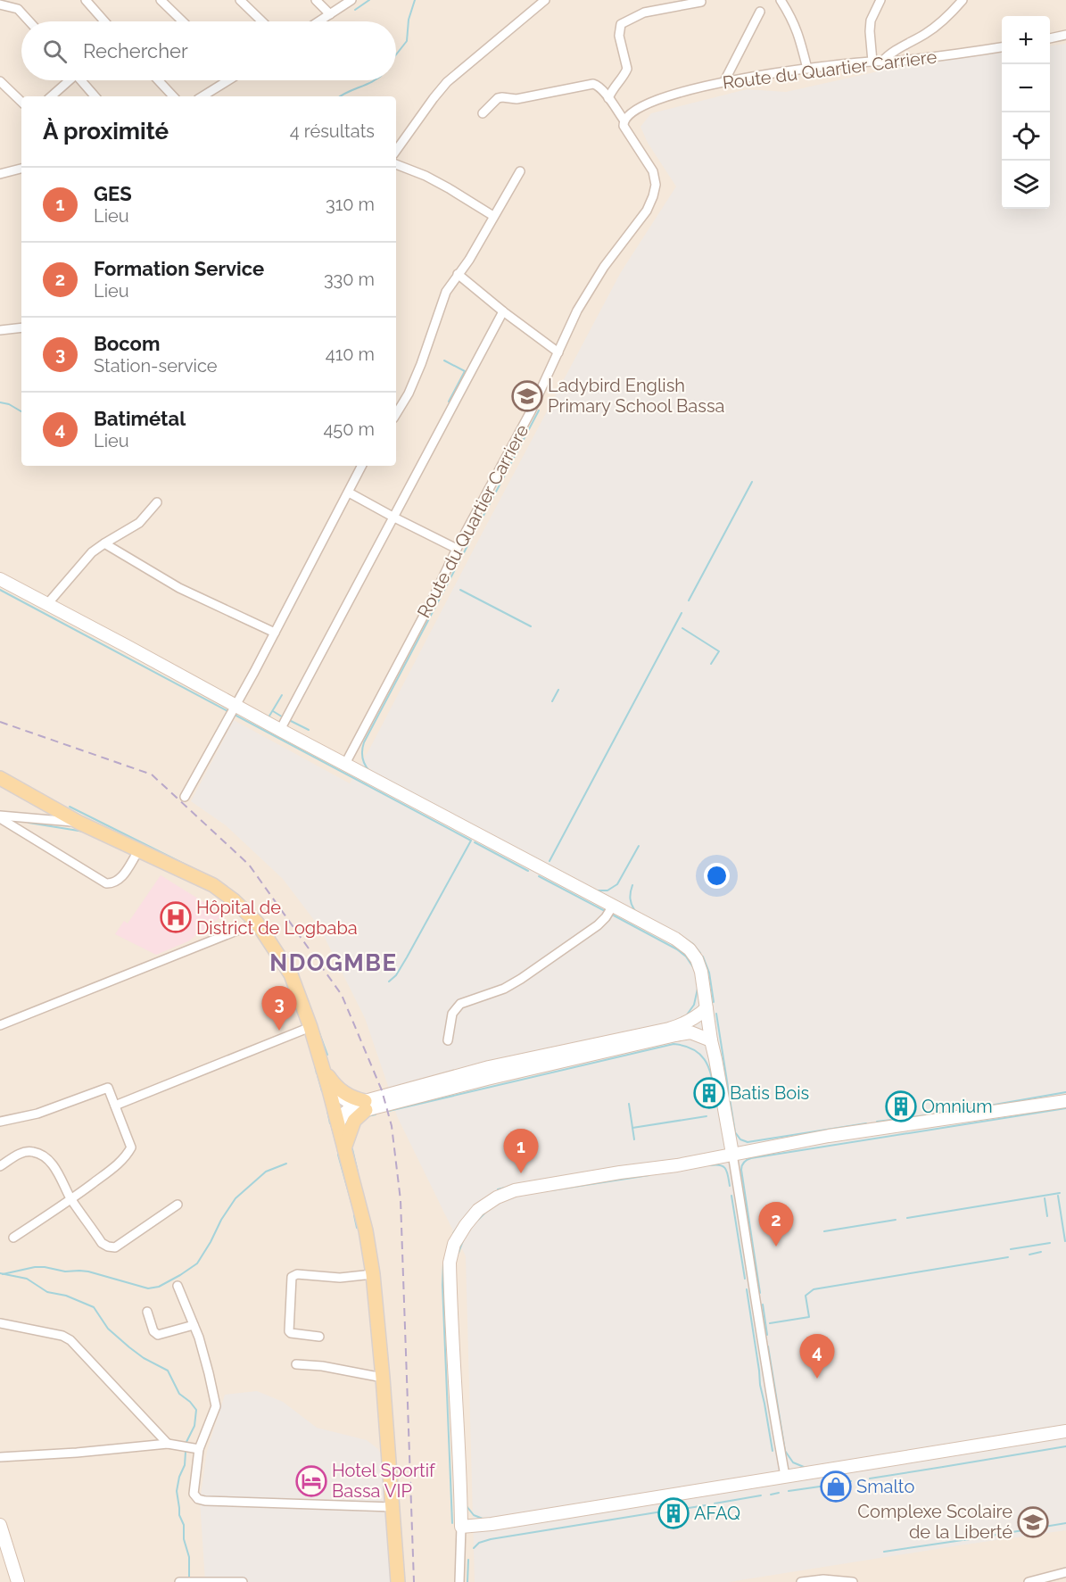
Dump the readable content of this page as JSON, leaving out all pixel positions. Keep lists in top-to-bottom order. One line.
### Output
{"streets":{"street":["Route du Quartier Carriere"]},"districts":["NDOGMBE"],"places":{"school or university":["Ladybird English Primary School Bassa","Complexe Scolaire de la Liberté"],"hospital":["Hôpital de District de Logbaba"],"building":["Batis Bois","Omnium","AFAQ"],"hotel":["Hotel Sportif Bassa VIP"],"shop":["Smalto"]},"page":{"map_buttons":["+","−"],"search":"Rechercher","heading":["À proximité","4 résultats"],"list":[{"mark":"1","name":"GES","note":"Lieu","value":"310 m"},{"mark":"2","name":"Formation Service","note":"Lieu","value":"330 m"},{"mark":"3","name":"Bocom","note":"Station-service","value":"410 m"},{"mark":"4","name":"Batimétal","note":"Lieu","value":"450 m"}],"pins":["3","1","2","4"]}}
